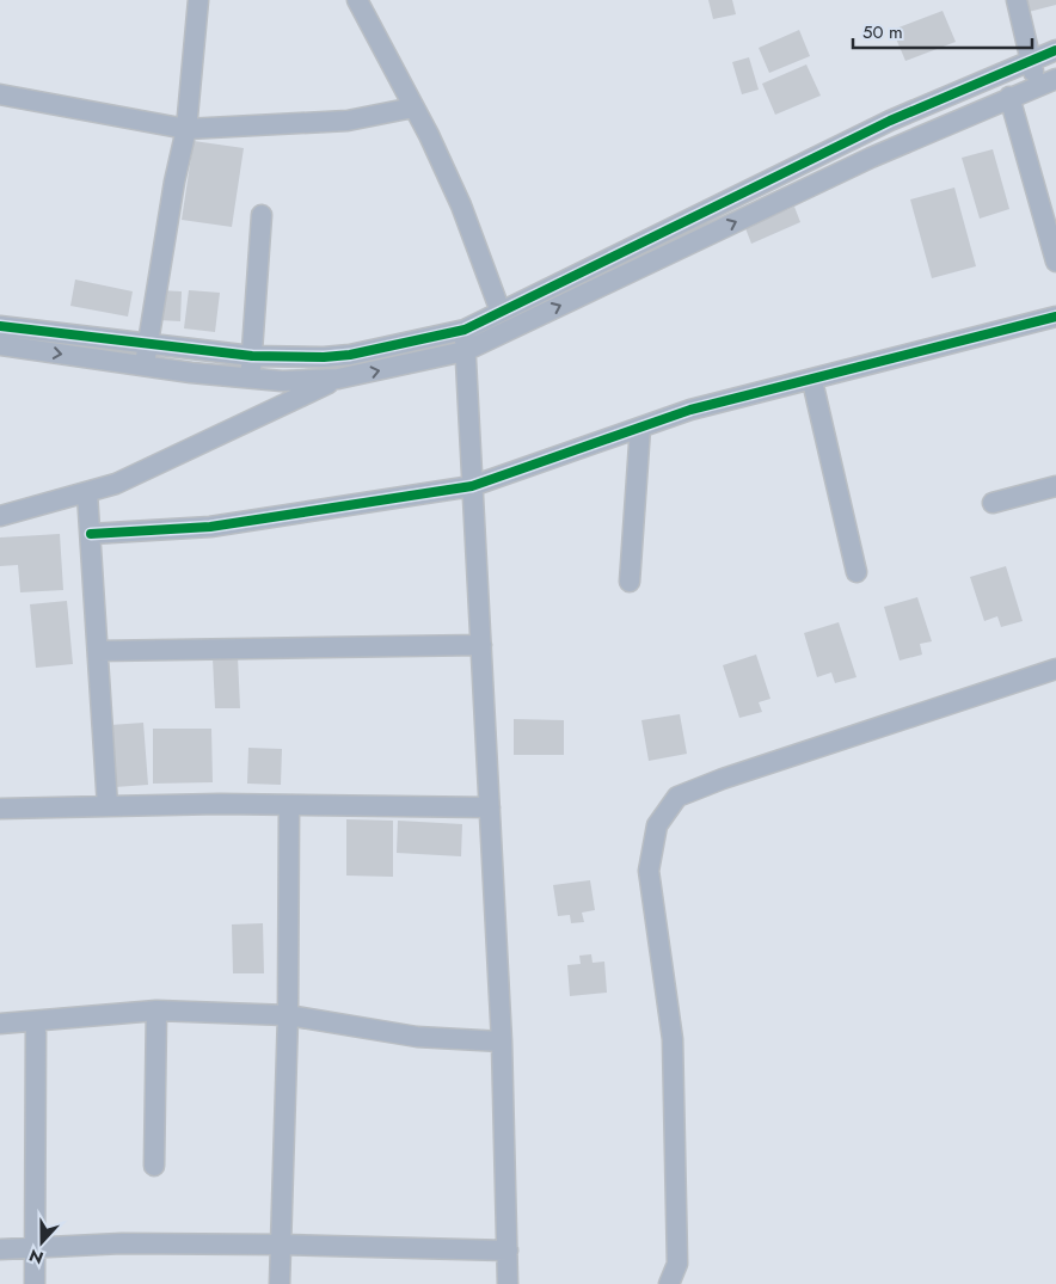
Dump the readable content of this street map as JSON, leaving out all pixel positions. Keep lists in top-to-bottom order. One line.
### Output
{"scale_bar":"50 m","north":"bottom"}
